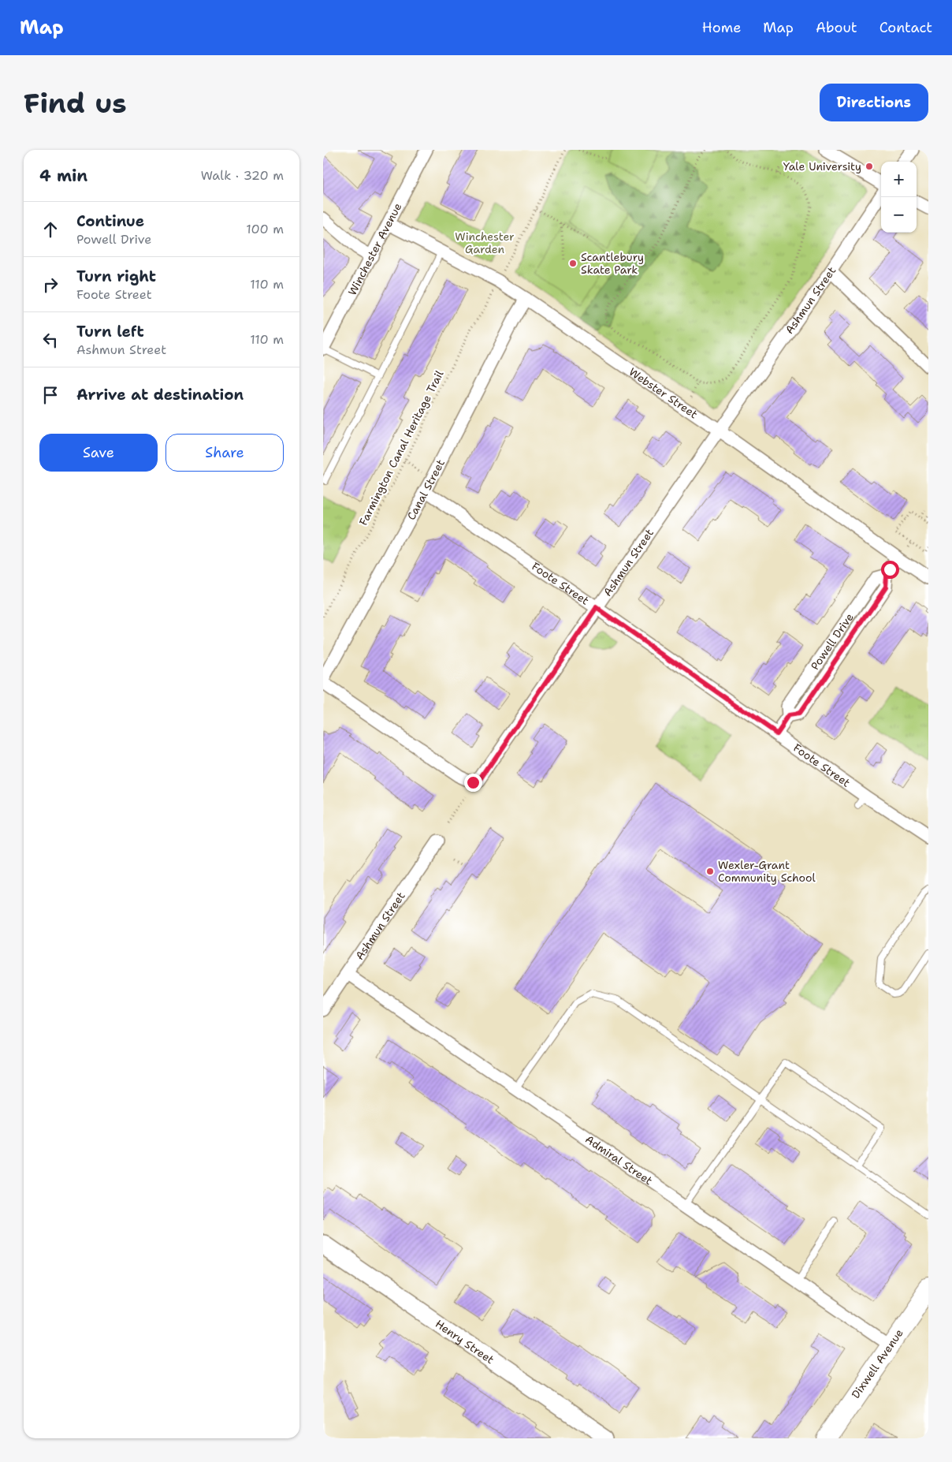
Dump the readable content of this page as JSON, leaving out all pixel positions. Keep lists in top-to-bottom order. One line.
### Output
{"streets":{"main road":["Henry Street","Dixwell Avenue"],"street":["Winchester Avenue","Ashmun Street","Webster Street","Canal Street","Foote Street","Powell Drive","Admiral Street"],"path":["Farmington Canal Heritage Trail"]},"crossings":[["Winchester Avenue","Webster Street"],["Ashmun Street","Webster Street"],["Ashmun Street","Foote Street"],["Ashmun Street","Admiral Street"],["Webster Street","Canal Street"],["Webster Street","Powell Drive"],["Canal Street","Foote Street"],["Foote Street","Powell Drive"],["Admiral Street","Dixwell Avenue"]],"parks":["Winchester Garden"],"places":["Yale University","Scantlebury Skate Park","Wexler-Grant Community School"],"page":{"header":"Map","nav":["Home","Map","About","Contact"],"buttons":["Directions",["Save","Share"]],"title":"Find us","heading":["4 min","Walk · 320 m"],"map_buttons":["+","−"],"list":[["Continue","Powell Drive","100 m"],["Turn right","Foote Street","110 m"],["Turn left","Ashmun Street","110 m"],"Arrive at destination"]}}
